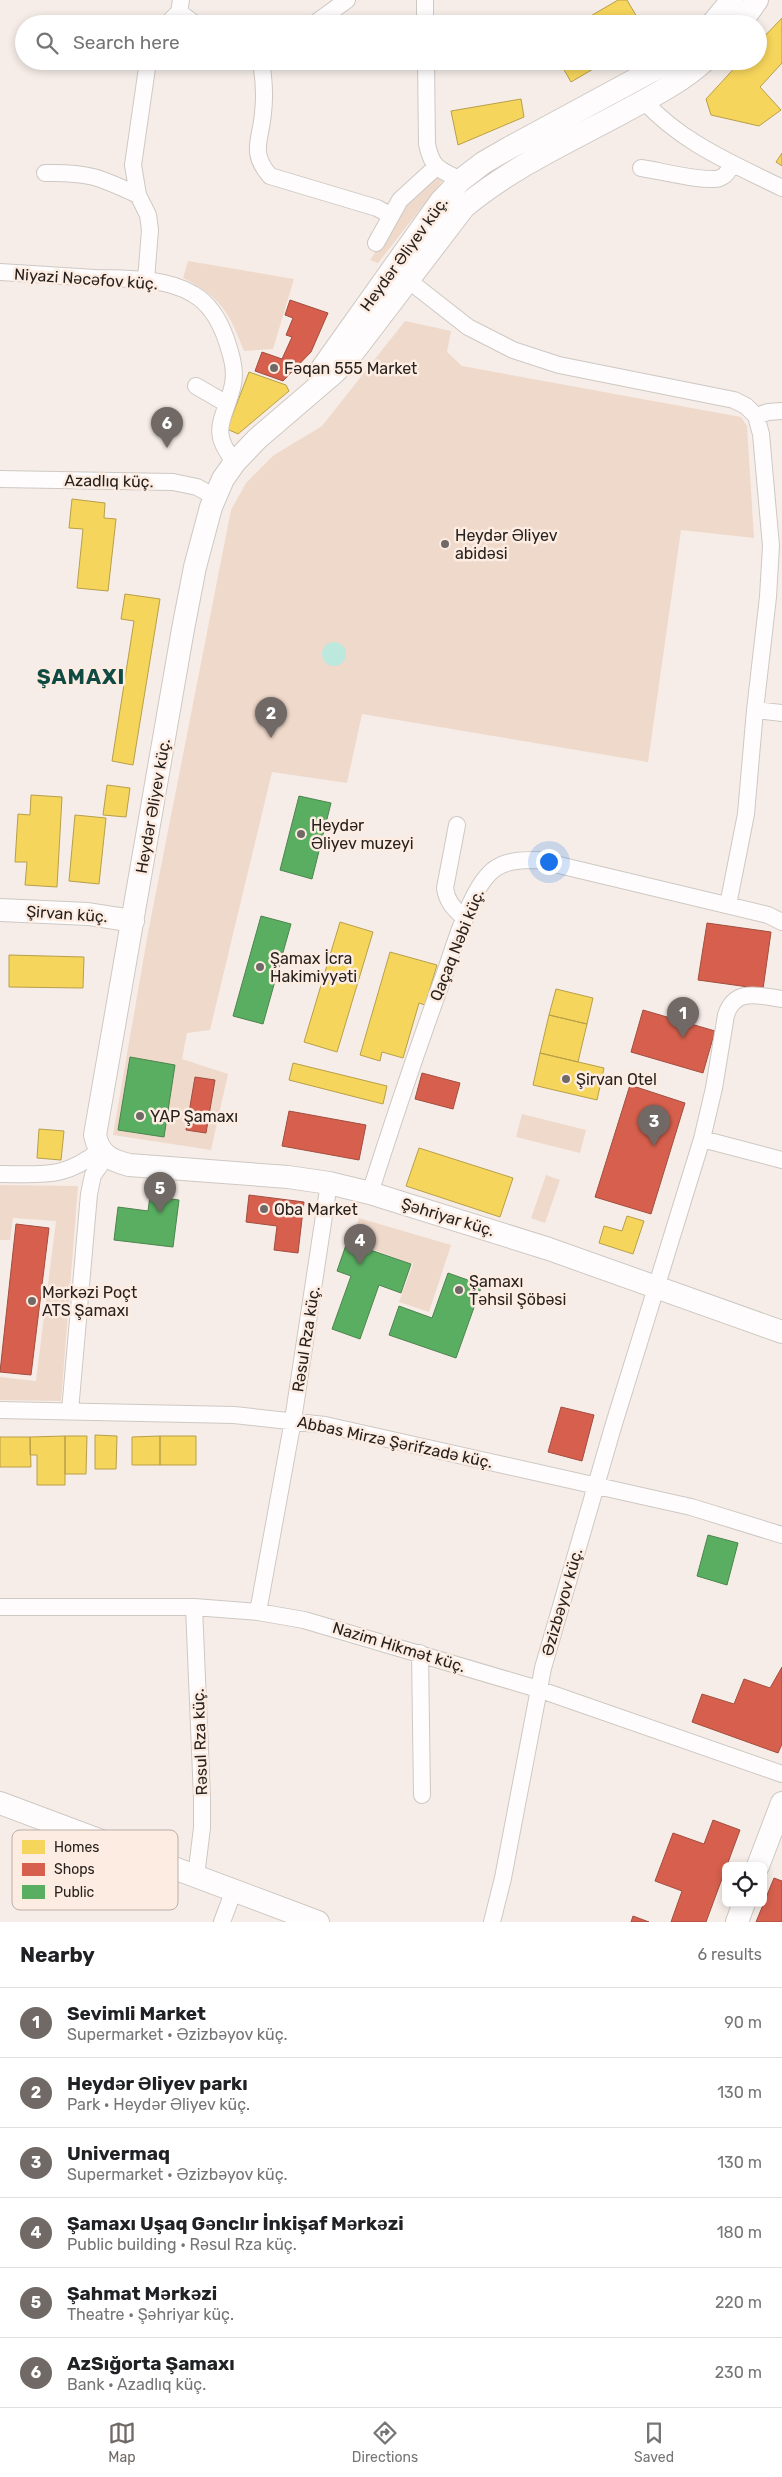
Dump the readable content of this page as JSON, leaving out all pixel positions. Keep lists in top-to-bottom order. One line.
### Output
{"streets":{"street":["Heydər Əliyev küç.","Niyazi Nəcəfov küç.","Azadlıq küç.","Şirvan küç.","Qaçaq Nəbi küç.","Şəhriyar küç.","Rəsul Rza küç.","Abbas Mirzə Şərifzadə küç.","Əzizbəyov küç.","Nazim Hikmət küç."]},"crossings":[["Heydər Əliyev küç.","Niyazi Nəcəfov küç."],["Heydər Əliyev küç.","Azadlıq küç."],["Heydər Əliyev küç.","Şirvan küç."],["Heydər Əliyev küç.","Şəhriyar küç."],["Qaçaq Nəbi küç.","Şəhriyar küç."],["Şəhriyar küç.","Rəsul Rza küç."],["Şəhriyar küç.","Əzizbəyov küç."],["Rəsul Rza küç.","Abbas Mirzə Şərifzadə küç."],["Rəsul Rza küç.","Nazim Hikmət küç."],["Abbas Mirzə Şərifzadə küç.","Əzizbəyov küç."],["Əzizbəyov küç.","Nazim Hikmət küç."]],"districts":["ŞAMAXI"],"places":["Fəqan 555 Market","Heydər Əliyev abidəsi","Heydər Əliyev muzeyi","Şamax İcra Hakimiyyəti","Şirvan Otel","YAP Şamaxı","Oba Market","Şamaxı Təhsil Şöbəsi","Mərkəzi Poçt ATS Şamaxı"],"legend":["Homes","Shops","Public"],"page":{"search":"Search here","pins":["6","2","1","3","5","4"],"heading":["Nearby","6 results"],"list":[{"mark":"1","name":"Sevimli Market","note":"Supermarket · Əzizbəyov küç.","value":"90 m"},{"mark":"2","name":"Heydər Əliyev parkı","note":"Park · Heydər Əliyev küç.","value":"130 m"},{"mark":"3","name":"Univermaq","note":"Supermarket · Əzizbəyov küç.","value":"130 m"},{"mark":"4","name":"Şamaxı Uşaq Gənclır İnkişaf Mərkəzi","note":"Public building · Rəsul Rza küç.","value":"180 m"},{"mark":"5","name":"Şahmat Mərkəzi","note":"Theatre · Şəhriyar küç.","value":"220 m"},{"mark":"6","name":"AzSığorta Şamaxı","note":"Bank · Azadlıq küç.","value":"230 m"}],"nav":["Map","Directions","Saved"]}}
